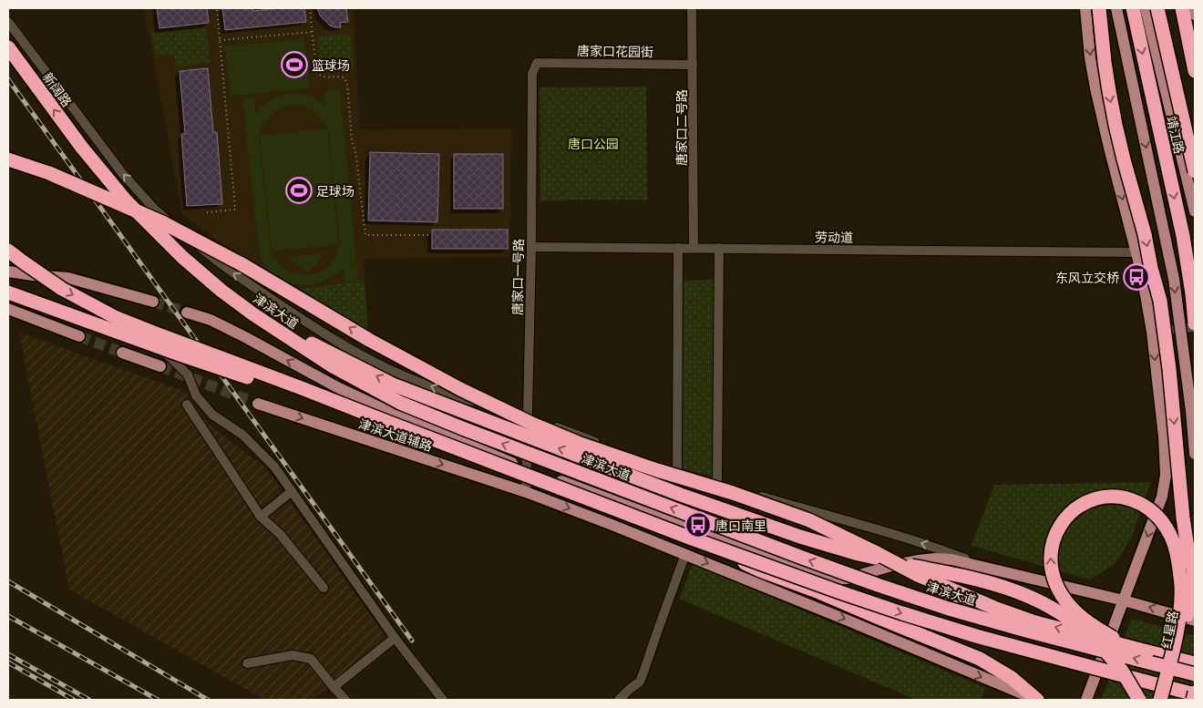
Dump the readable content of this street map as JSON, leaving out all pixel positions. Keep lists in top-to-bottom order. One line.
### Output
{"streets":{"highway":["新阔路","靖江路","津滨大道","红星路"],"main road":["津滨大道辅路"],"street":["唐家口花园街","唐家口二号路","劳动道","唐家口一号路"]},"crossings":[["唐家口花园街","唐家口二号路"],["唐家口花园街","唐家口一号路"],["新阔路","津滨大道"],["唐家口二号路","劳动道"],["劳动道","唐家口一号路"],["唐家口一号路","津滨大道辅路"]],"one_way":["新阔路"],"parks":["唐口公园"],"places":{"sports":["篮球场","足球场"],"bus stop":["东风立交桥","唐口南里"]}}
